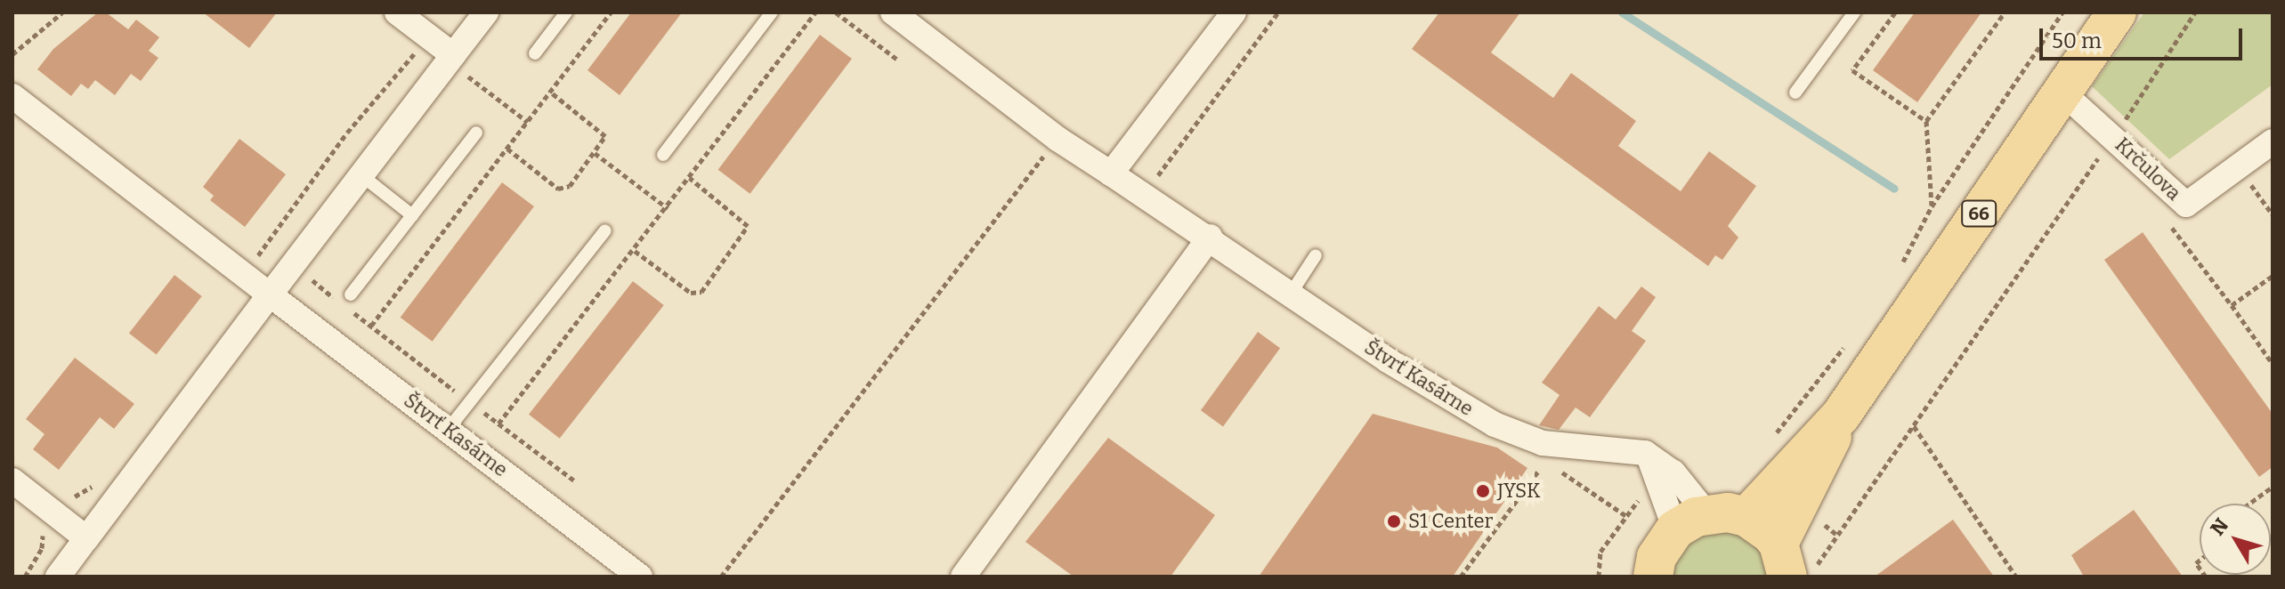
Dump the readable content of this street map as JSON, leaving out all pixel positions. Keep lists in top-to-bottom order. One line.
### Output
{"streets":{"main road":["66"],"street":["Krčulova","Štvrť Kasárne"]},"crossings":[["Krčulova","66"]],"places":["JYSK","S1 Center"],"scale_bar":"50 m","north":"top left"}
